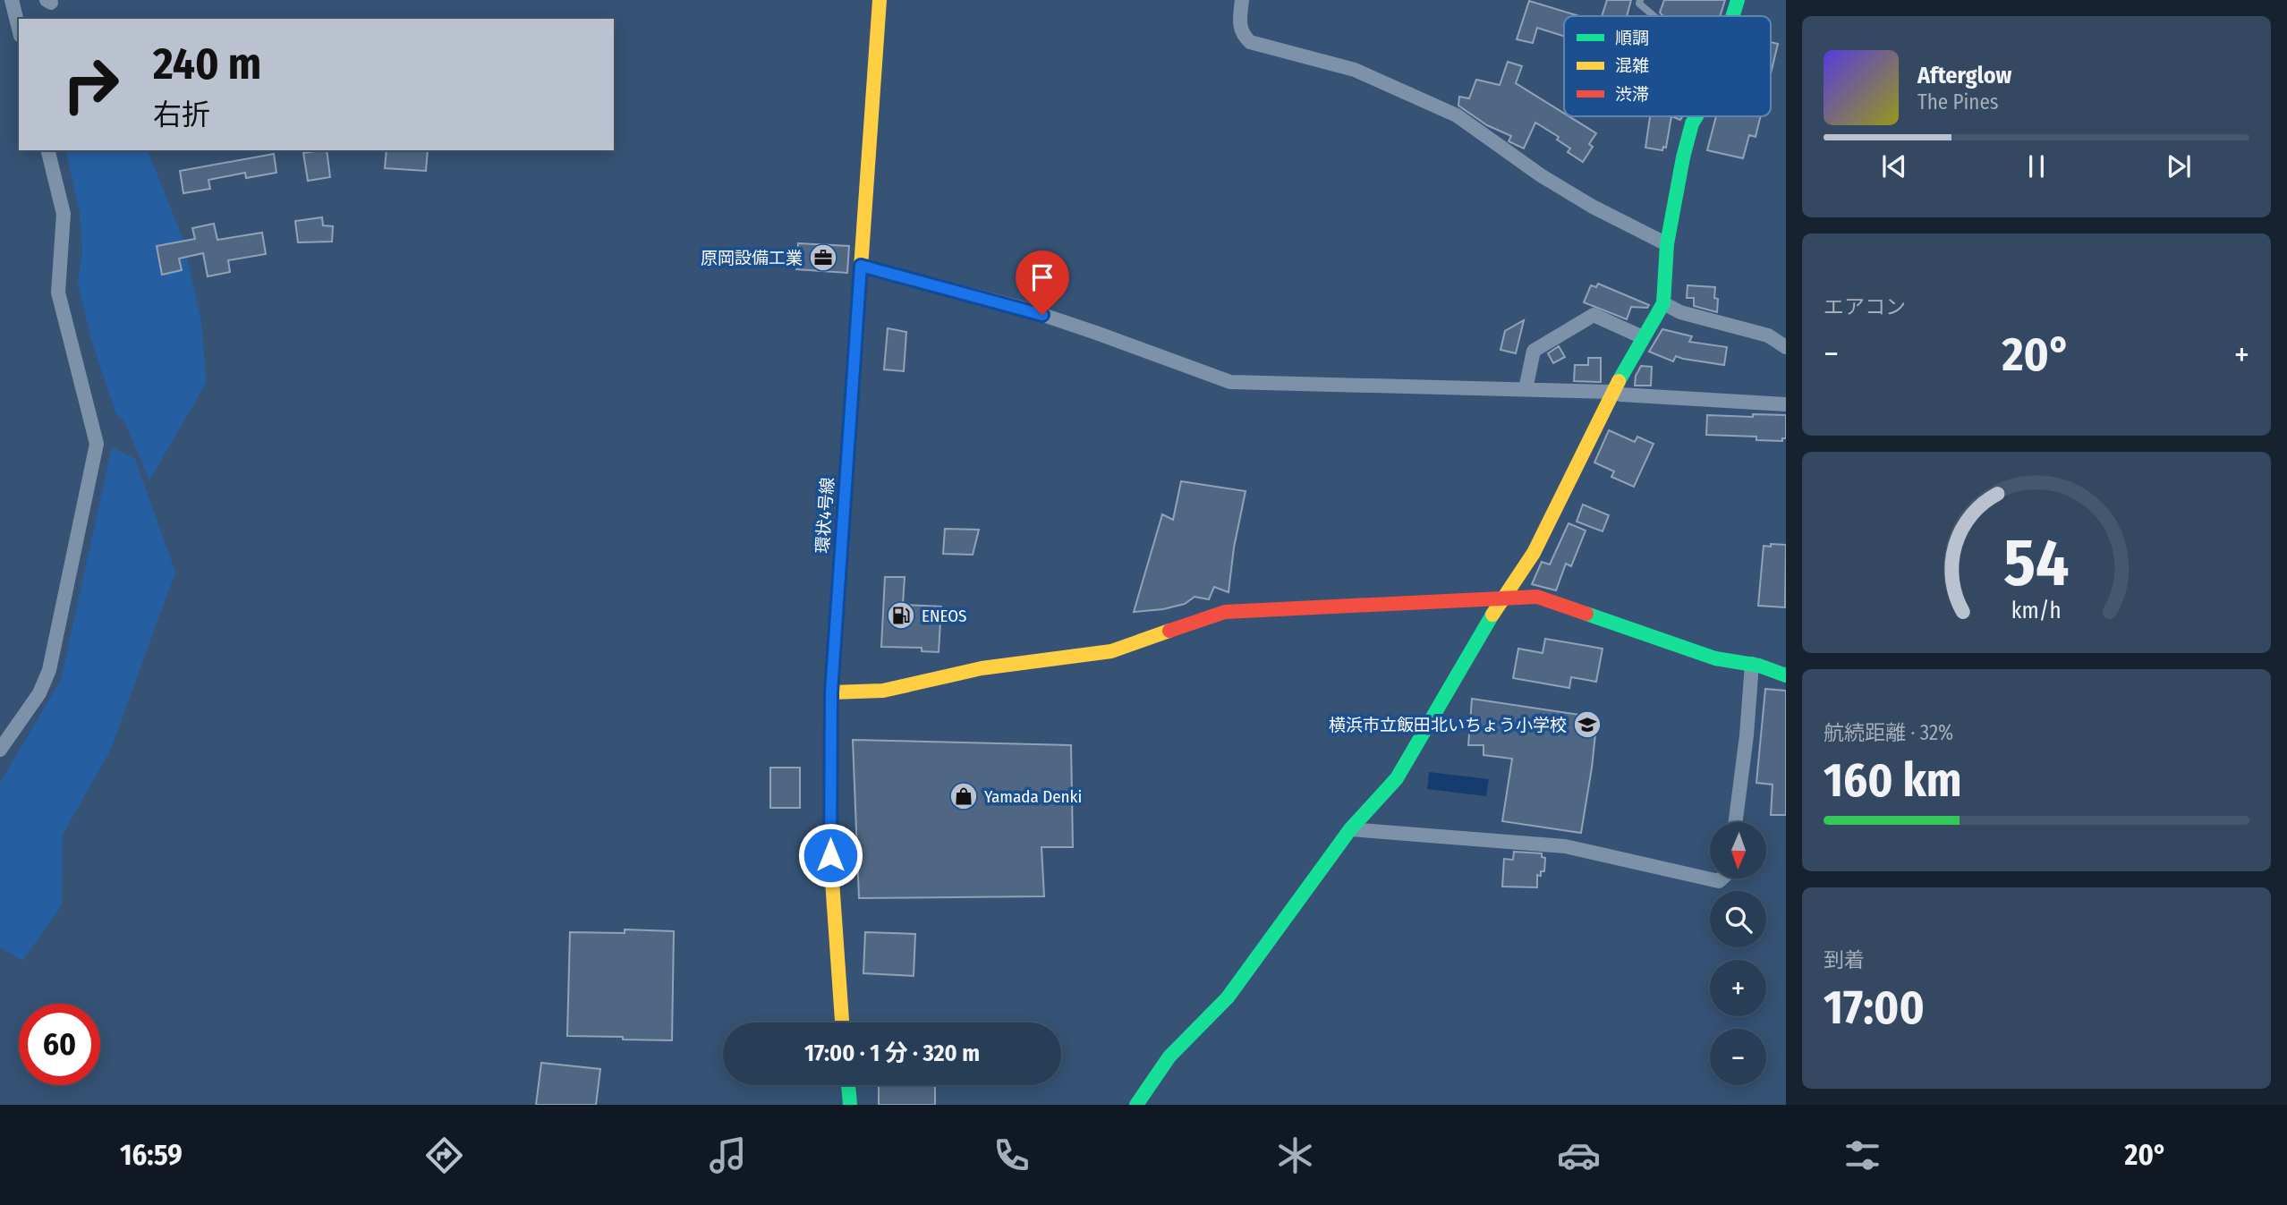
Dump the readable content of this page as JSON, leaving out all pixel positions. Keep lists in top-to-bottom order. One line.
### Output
{"streets":{"street":["環状4号線"]},"places":{"office":["原岡設備工業"],"fuel station":["ENEOS"],"school or university":["横浜市立飯田北いちょう小学校"],"shop":["Yamada Denki"]},"legend":["順調","混雑","渋滞"],"north":"bottom","page":{"turn":["240 m","右折"],"song":["Afterglow","The Pines"],"tile":["エアコン",["航続距離 · 32%","160 km"],["到着","17:00"]],"heat":["−","20°","+"],"map_buttons":["+","−"],"limit":"60","trip":"17:00 · 1 分 · 320 m","tabs":["16:59","20°"],"gauge":["54","km/h"]}}
